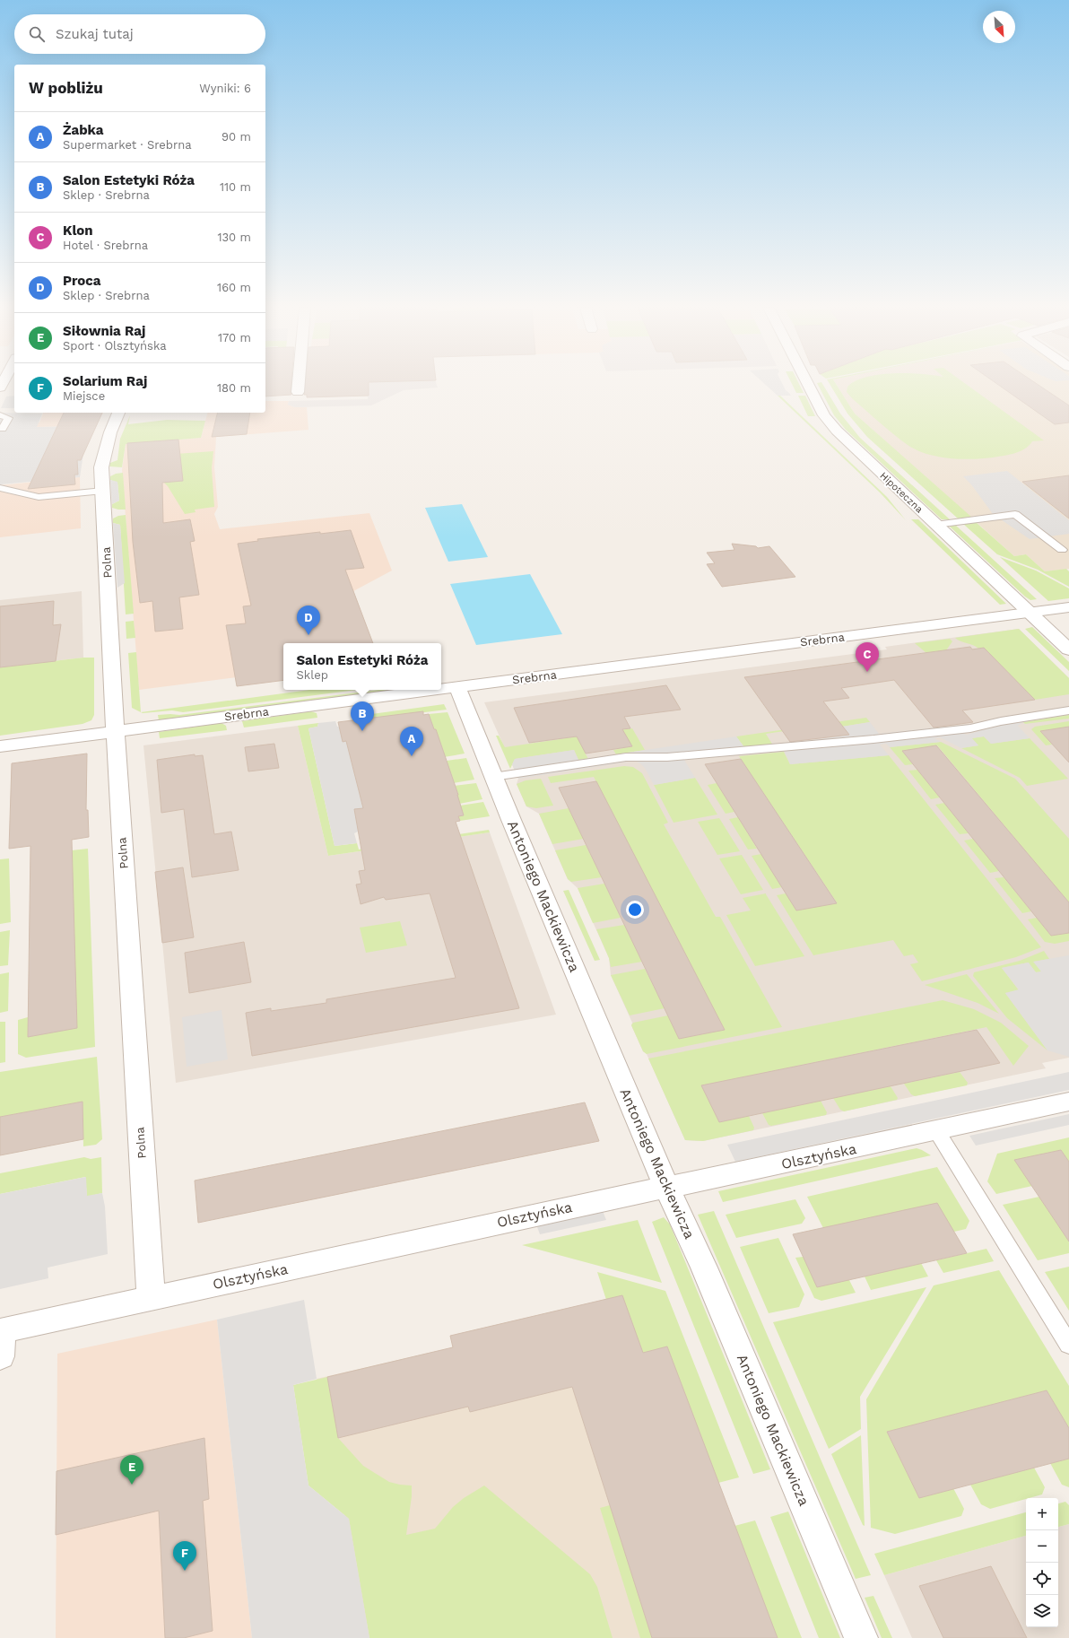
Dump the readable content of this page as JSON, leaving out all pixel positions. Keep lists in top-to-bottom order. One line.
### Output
{"streets":{"street":["Hipoteczna","Polna","Srebrna","Antoniego Mackiewicza","Olsztyńska"]},"crossings":[["Hipoteczna","Srebrna"],["Polna","Srebrna"],["Polna","Olsztyńska"],["Srebrna","Antoniego Mackiewicza"],["Antoniego Mackiewicza","Olsztyńska"]],"north":"bottom right","page":{"search":"Szukaj tutaj","heading":["W pobliżu","Wyniki: 6"],"list":[{"mark":"A","name":"Żabka","note":"Supermarket · Srebrna","value":"90 m"},{"mark":"B","name":"Salon Estetyki Róża","note":"Sklep · Srebrna","value":"110 m"},{"mark":"C","name":"Klon","note":"Hotel · Srebrna","value":"130 m"},{"mark":"D","name":"Proca","note":"Sklep · Srebrna","value":"160 m"},{"mark":"E","name":"Siłownia Raj","note":"Sport · Olsztyńska","value":"170 m"},{"mark":"F","name":"Solarium Raj","note":"Miejsce","value":"180 m"}],"pins":["D","C","B","A","E","F"],"popup":["Salon Estetyki Róża","Sklep"],"map_buttons":["+","−"]}}
